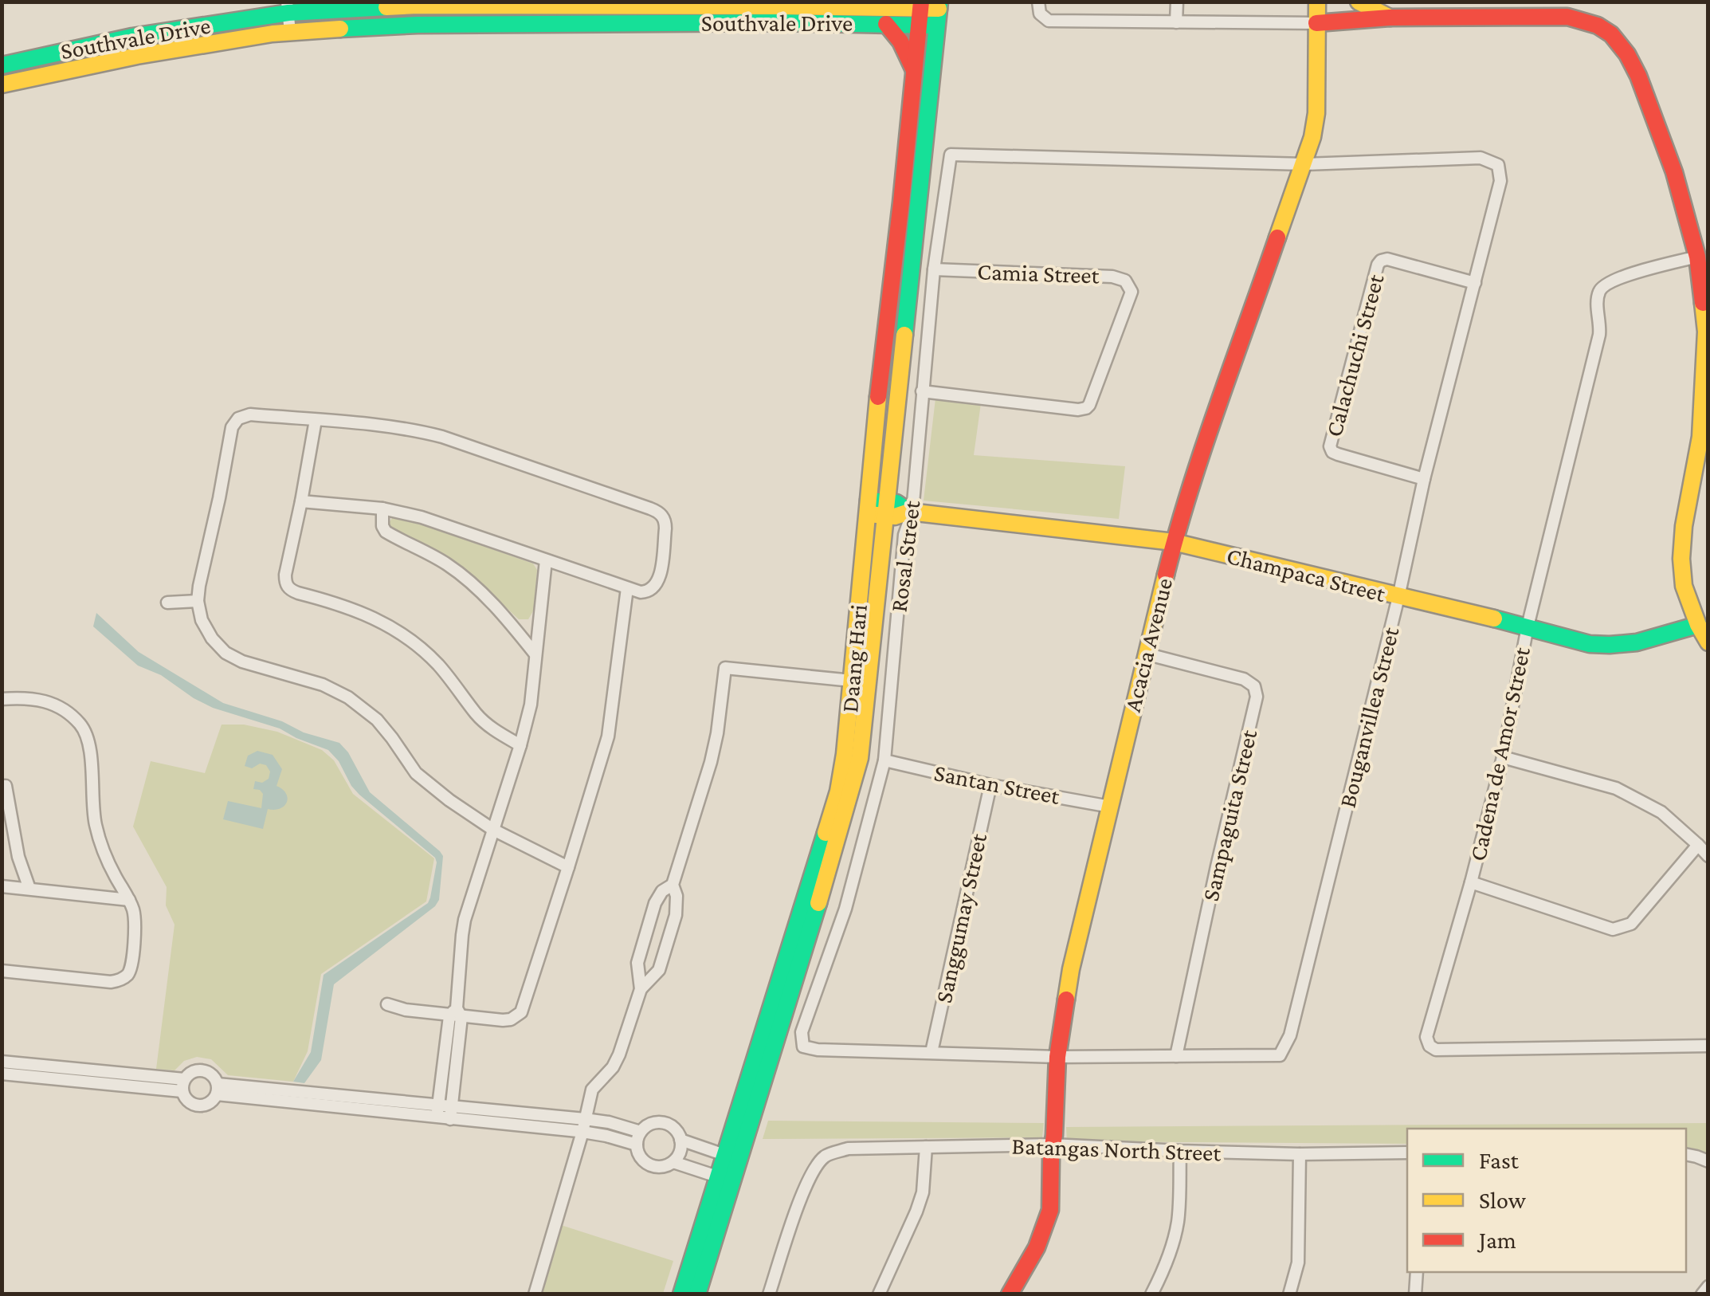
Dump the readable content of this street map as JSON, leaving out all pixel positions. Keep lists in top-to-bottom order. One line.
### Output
{"streets":{"street":["Southvale Drive","Camia Street","Calachuchi Street","Rosal Street","Champaca Street","Acacia Avenue","Daang Hari","Bouganvillea Street","Cadena de Amor Street","Santan Street","Sampaguita Street","Sanggumay Street","Batangas North Street"]},"crossings":[["Southvale Drive","Daang Hari"],["Camia Street","Rosal Street"],["Calachuchi Street","Bouganvillea Street"],["Rosal Street","Champaca Street"],["Rosal Street","Acacia Avenue"],["Rosal Street","Daang Hari"],["Rosal Street","Bouganvillea Street"],["Rosal Street","Santan Street"],["Rosal Street","Sanggumay Street"],["Champaca Street","Acacia Avenue"],["Champaca Street","Daang Hari"],["Champaca Street","Bouganvillea Street"],["Champaca Street","Cadena de Amor Street"],["Acacia Avenue","Bouganvillea Street"],["Acacia Avenue","Santan Street"],["Acacia Avenue","Sampaguita Street"],["Acacia Avenue","Batangas North Street"],["Bouganvillea Street","Sampaguita Street"],["Santan Street","Sanggumay Street"]],"legend":["Fast","Slow","Jam"]}
